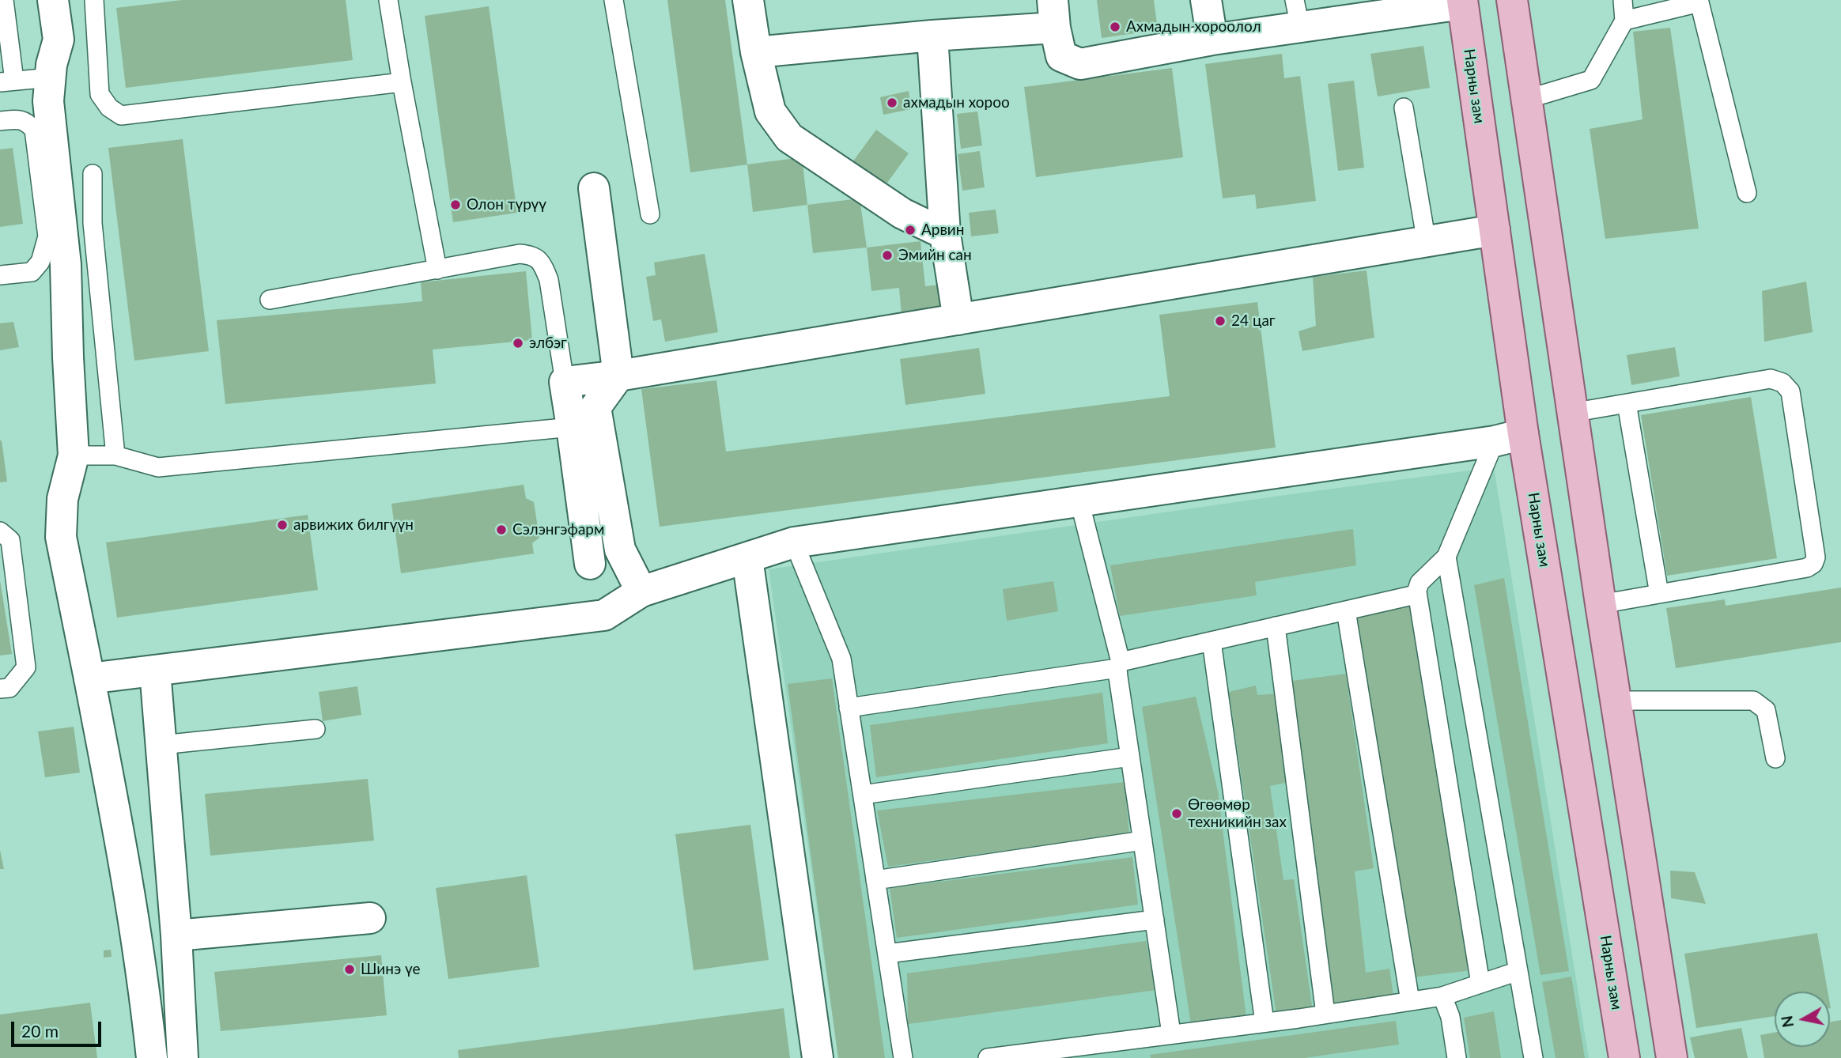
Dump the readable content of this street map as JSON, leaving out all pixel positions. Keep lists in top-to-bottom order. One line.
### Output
{"streets":{"main road":["Нарны зам"]},"places":["Ахмадын хороолол","ахмадын хороо","Олон түрүү","Арвин","Эмийн сан","24 цаг","элбэг","арвижих билгүүн","Сэлэнгэфарм","Өгөөмөр техникийн зах","Шинэ үе"],"scale_bar":"20 m","north":"left"}
